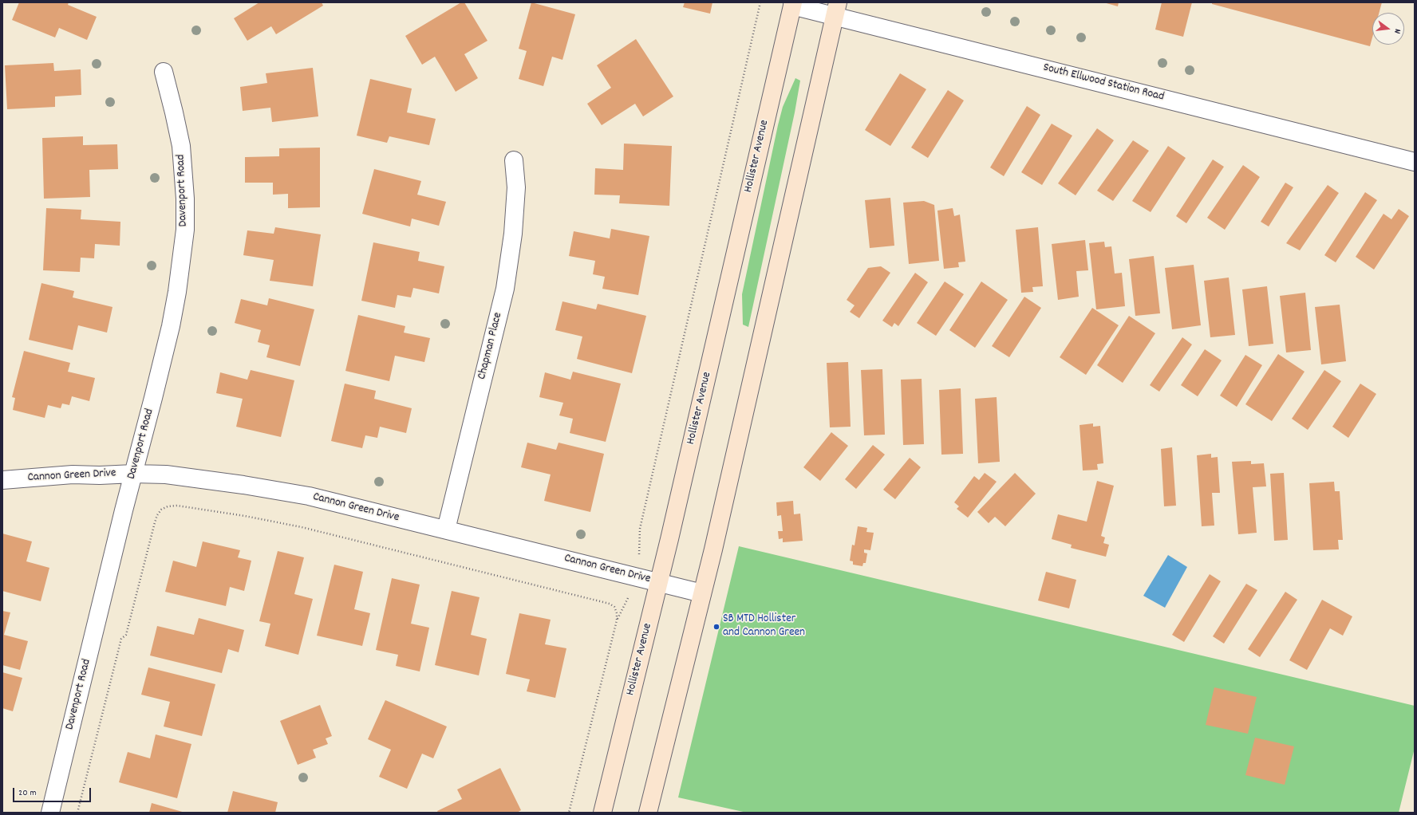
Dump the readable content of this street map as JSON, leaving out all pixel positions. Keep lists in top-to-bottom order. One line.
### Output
{"streets":{"main road":["Hollister Avenue"],"street":["South Ellwood Station Road","Davenport Road","Chapman Place","Cannon Green Drive"]},"crossings":[["South Ellwood Station Road","Hollister Avenue"],["Hollister Avenue","Cannon Green Drive"],["Davenport Road","Cannon Green Drive"],["Chapman Place","Cannon Green Drive"]],"places":["SB MTD Hollister and Cannon Green"],"scale_bar":"20 m","north":"right"}
